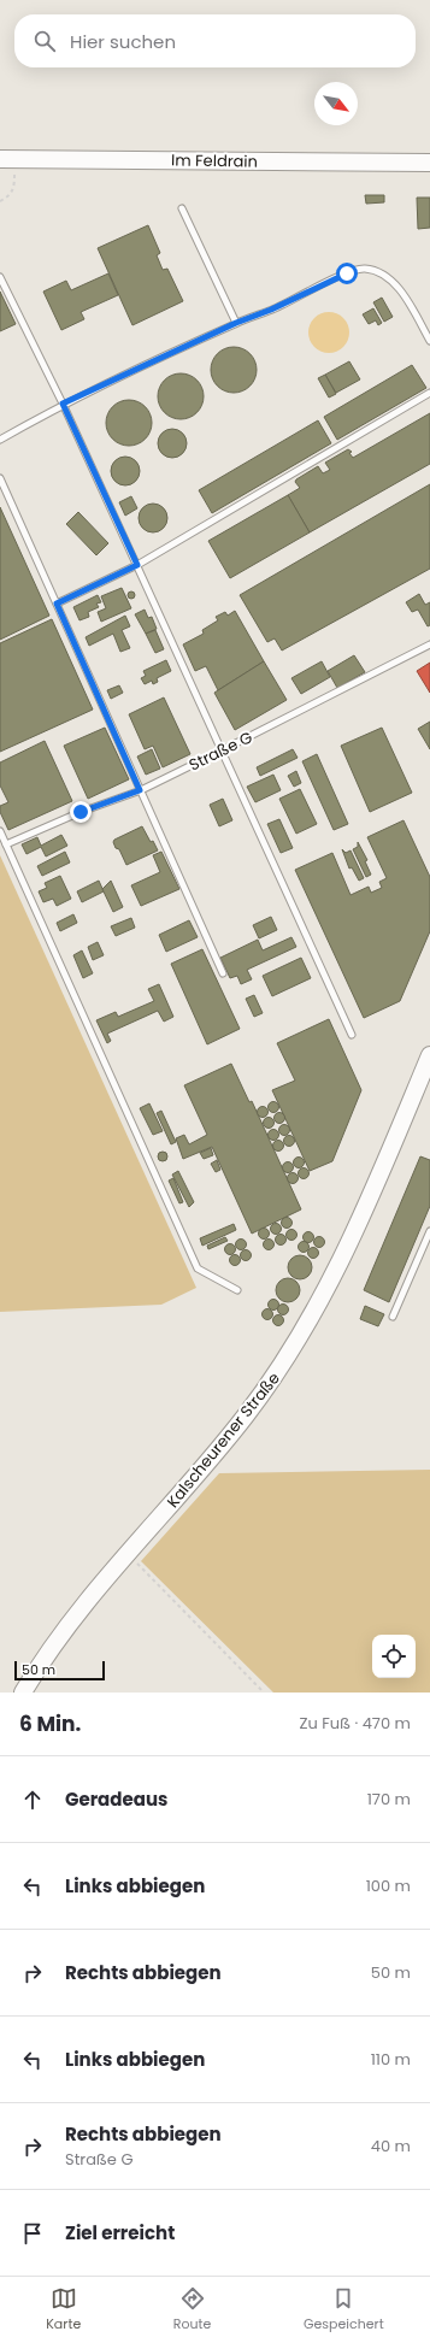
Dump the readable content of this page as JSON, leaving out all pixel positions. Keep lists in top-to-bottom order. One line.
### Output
{"streets":{"main road":["Im Feldrain","Kalscheurener Straße"],"lane":["Straße G"]},"scale_bar":"50 m","north":"bottom right","page":{"search":"Hier suchen","scale":"50 m","heading":["6 Min.","Zu Fuß · 470 m"],"list":[["Geradeaus","170 m"],["Links abbiegen","100 m"],["Rechts abbiegen","50 m"],["Links abbiegen","110 m"],["Rechts abbiegen","Straße G","40 m"],"Ziel erreicht"],"nav":["Karte","Route","Gespeichert"]}}
